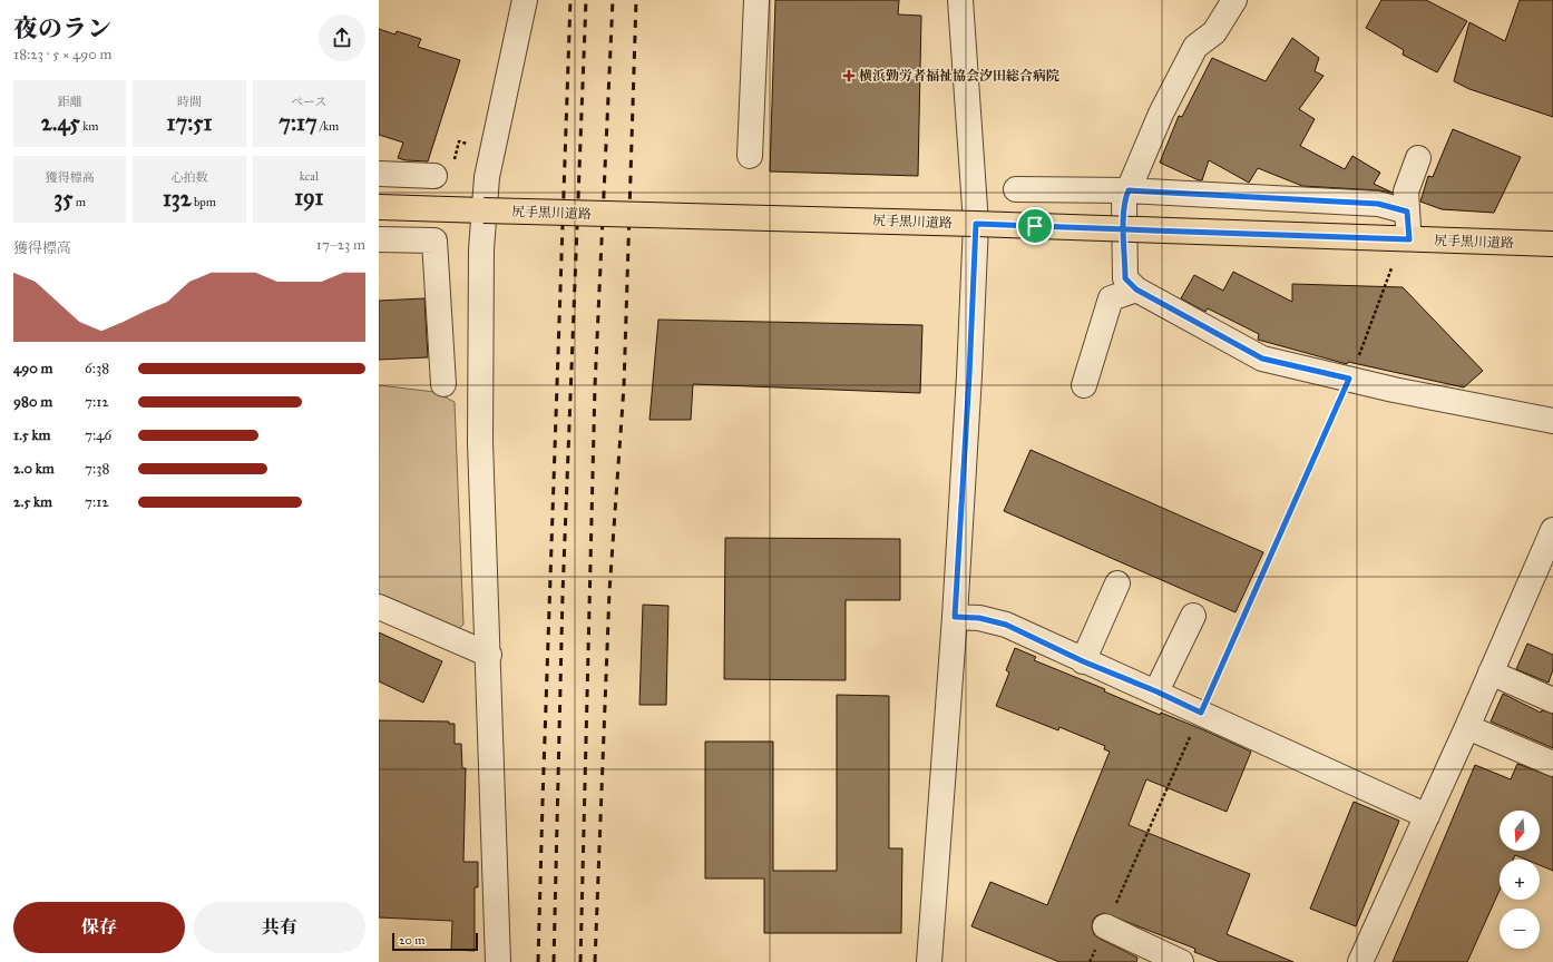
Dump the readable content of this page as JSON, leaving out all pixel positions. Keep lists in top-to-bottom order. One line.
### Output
{"streets":{"main road":["尻手黒川道路"]},"places":{"health":["横浜勤労者福祉協会汐田総合病院"]},"scale_bar":"20 m","north":"bottom","page":{"heading":["夜のラン","18:23 · 5 × 490 m"],"stats":[["距離","2.45 km"],["時間","17:51"],["ペース","7:17 /km"],["獲得標高","35 m"],["心拍数","132 bpm"],["kcal","191"]],"chart":["獲得標高","17–23 m"],"list":[{"name":"490 m","note":"6:38"},{"name":"980 m","note":"7:12"},{"name":"1.5 km","note":"7:46"},{"name":"2.0 km","note":"7:38"},{"name":"2.5 km","note":"7:12"}],"map_buttons":["+","−"],"buttons":["保存","共有"],"scale":"20 m"}}
